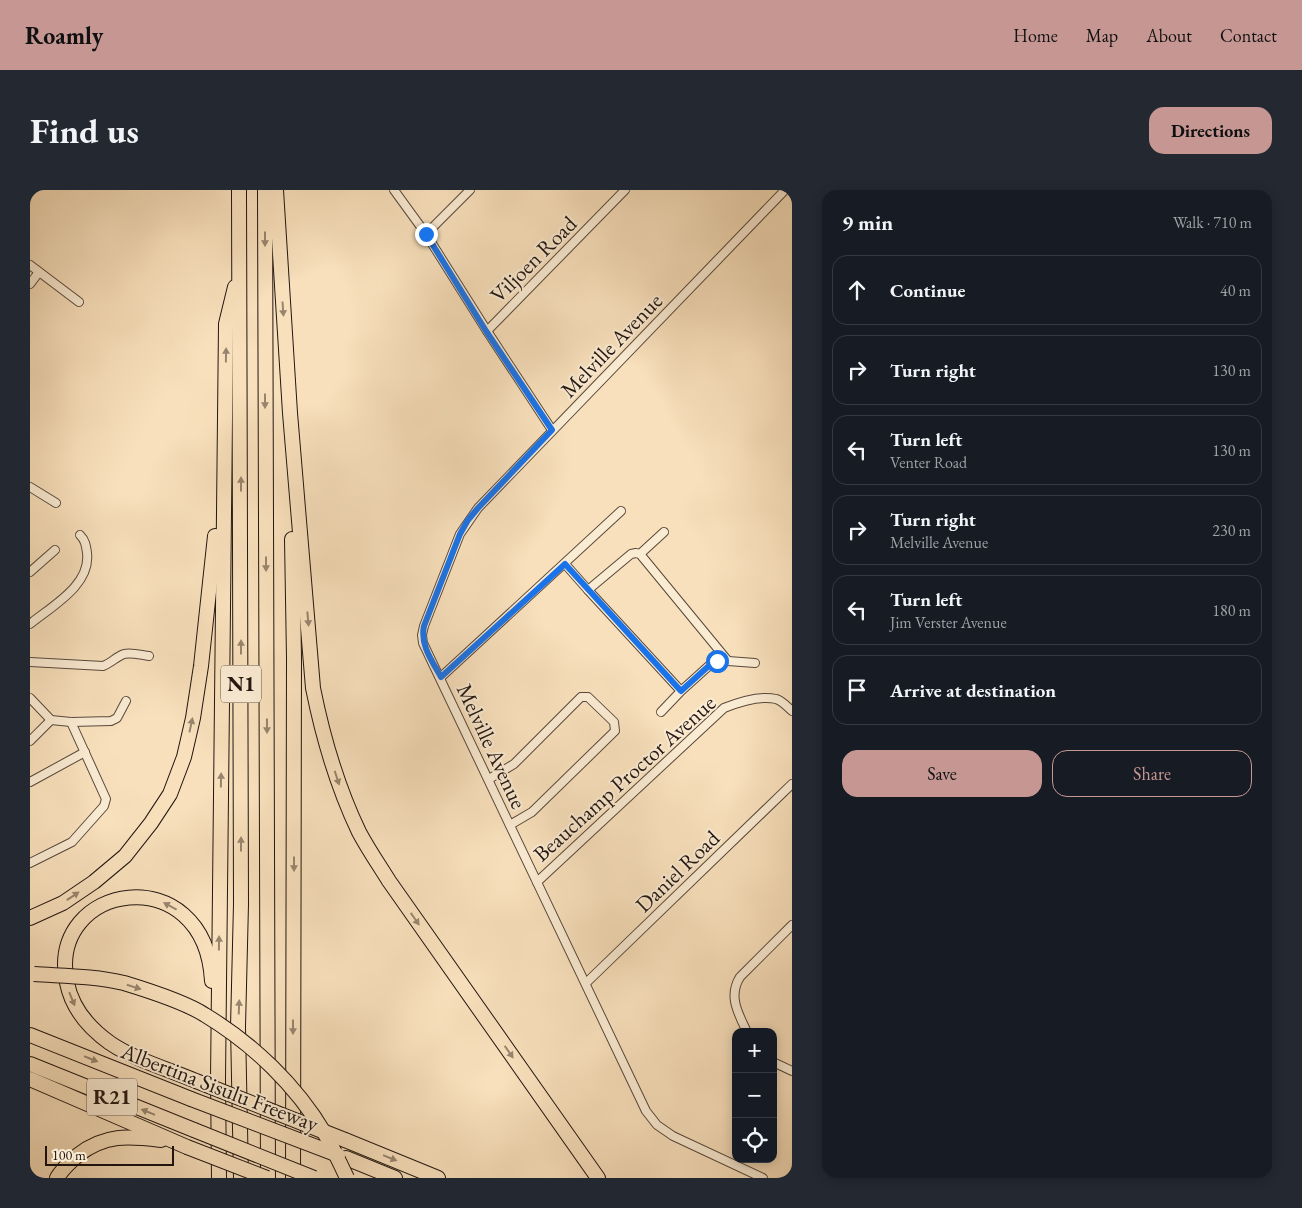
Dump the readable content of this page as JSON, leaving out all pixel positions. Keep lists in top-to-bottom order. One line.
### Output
{"streets":{"highway":["N1","Albertina Sisulu Freeway","R21"],"street":["Viljoen Road","Melville Avenue","Beauchamp Proctor Avenue","Daniel Road"]},"crossings":[["Melville Avenue","Beauchamp Proctor Avenue"],["Melville Avenue","Daniel Road"]],"scale_bar":"100 m","page":{"header":"Roamly","nav":["Home","Map","About","Contact"],"buttons":["Directions",["Save","Share"]],"title":"Find us","heading":["9 min","Walk · 710 m"],"list":[["Continue","40 m"],["Turn right","130 m"],["Turn left","Venter Road","130 m"],["Turn right","Melville Avenue","230 m"],["Turn left","Jim Verster Avenue","180 m"],"Arrive at destination"],"map_buttons":["+","−"],"scale":"100 m"}}
